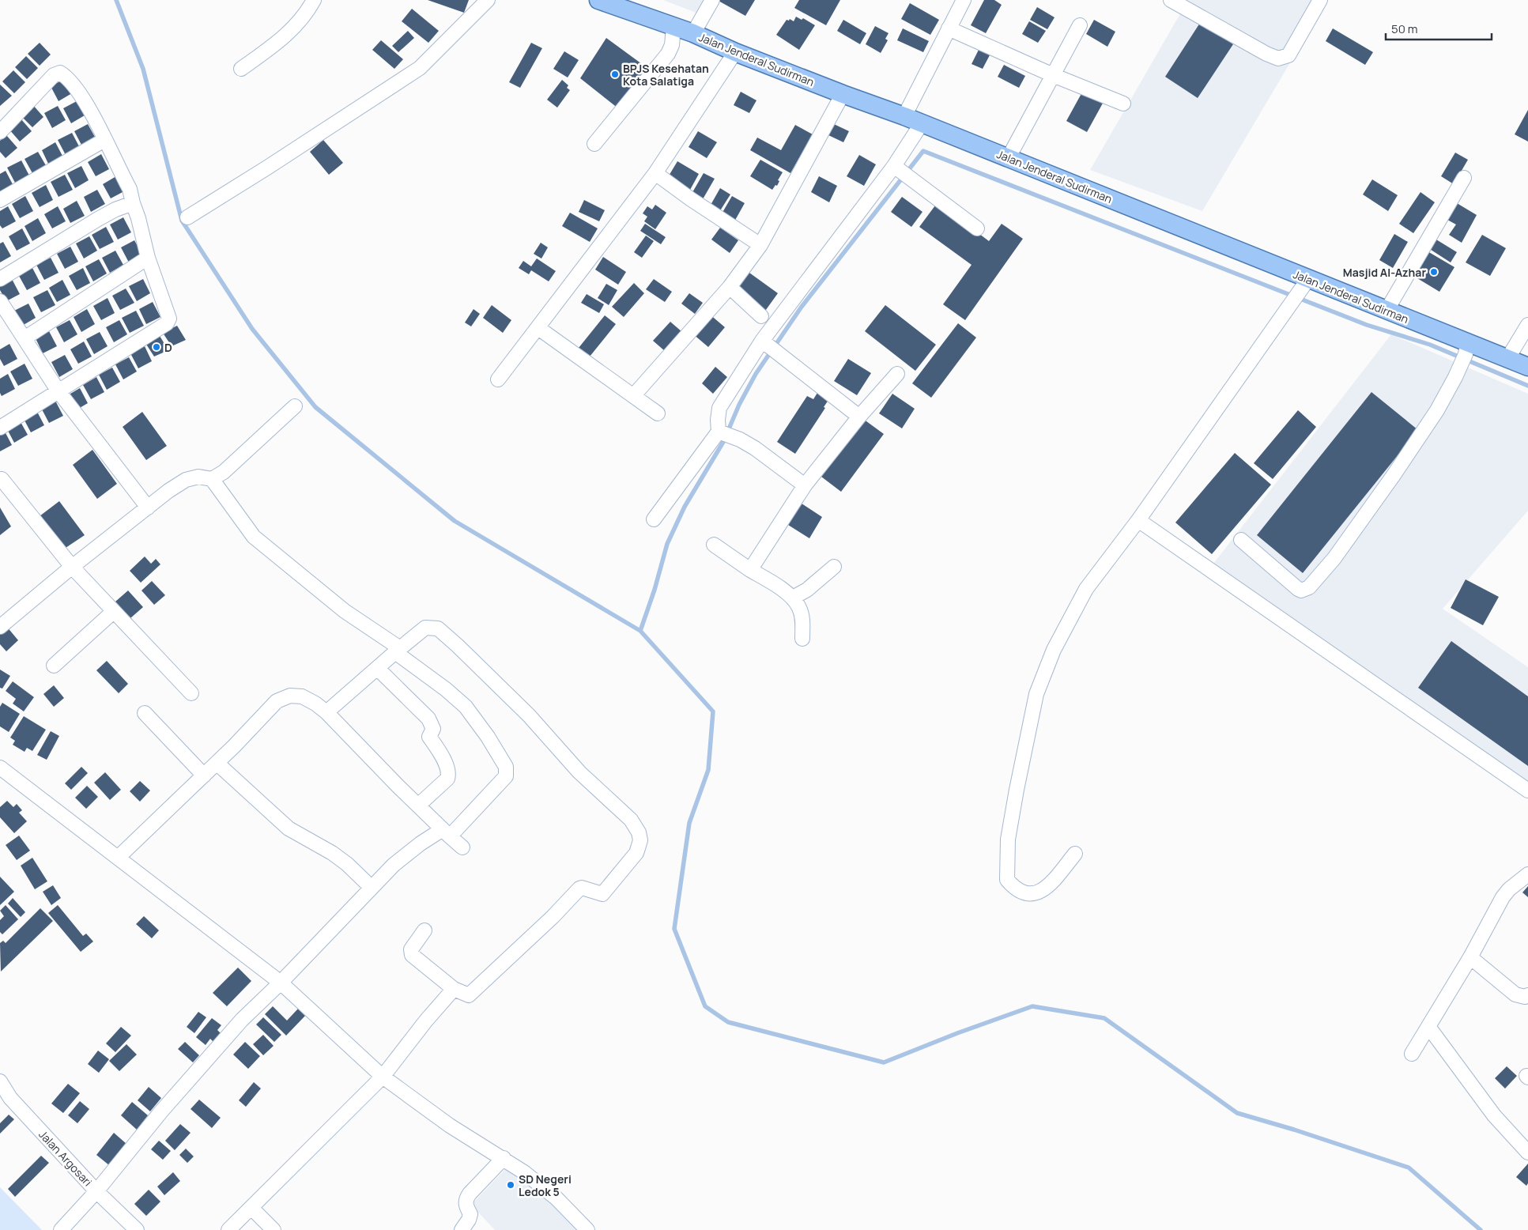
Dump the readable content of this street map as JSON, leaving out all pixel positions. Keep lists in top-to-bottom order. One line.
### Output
{"streets":{"main road":["Jalan Jenderal Sudirman"],"street":["Jalan Argosari"]},"places":["BPJS Kesehatan Kota Salatiga","Masjid Al-Azhar","D","SD Negeri Ledok 5"],"scale_bar":"50 m"}
